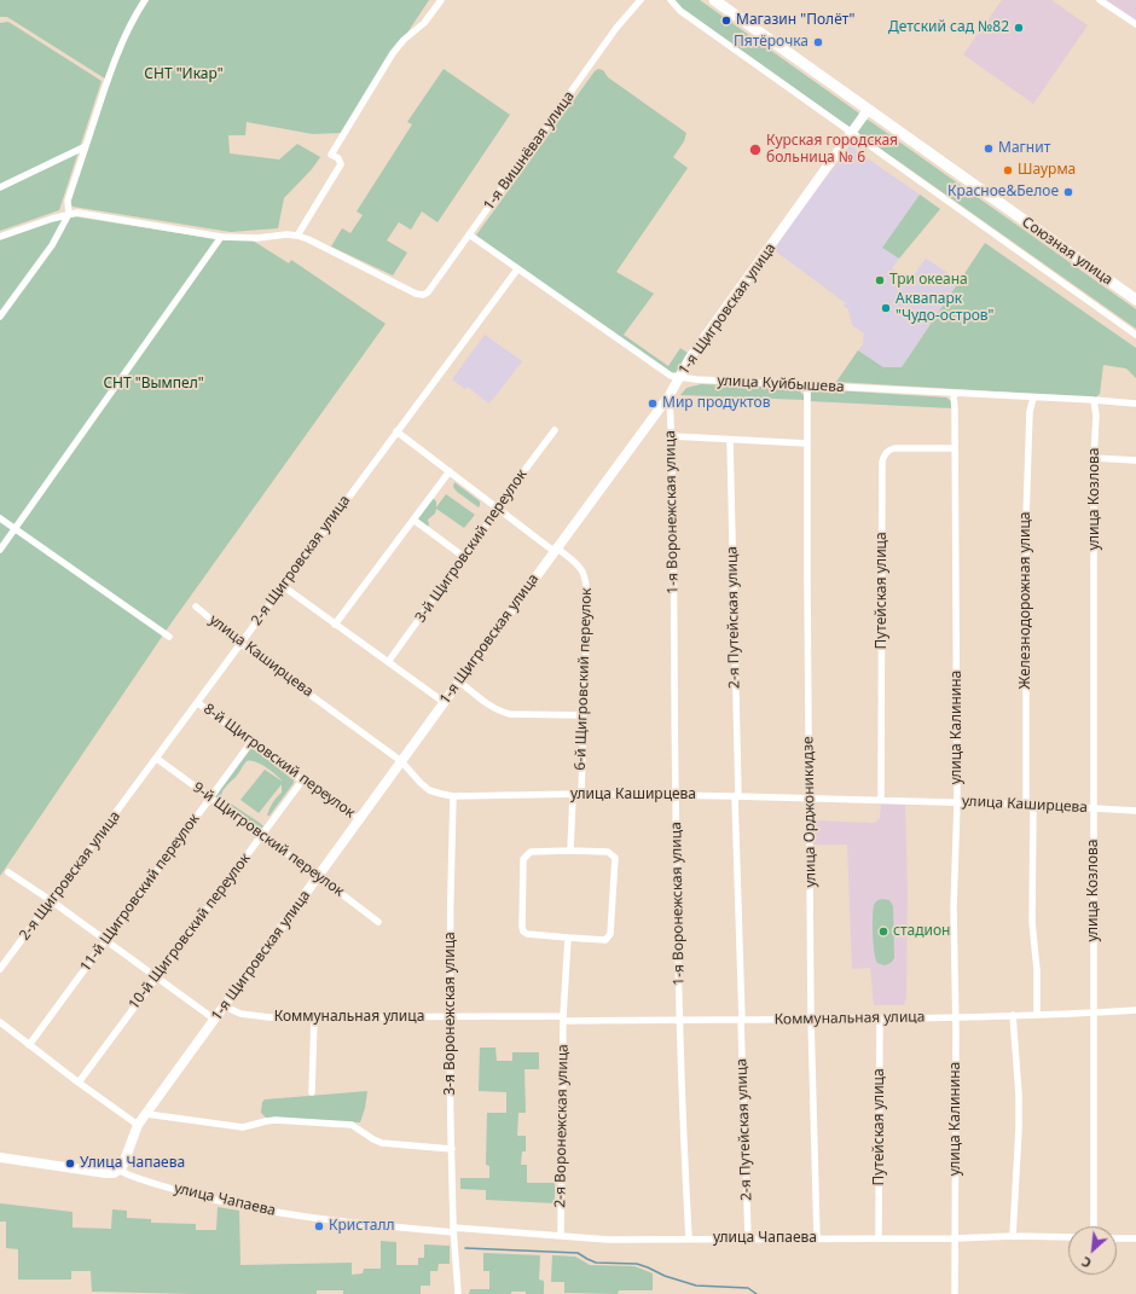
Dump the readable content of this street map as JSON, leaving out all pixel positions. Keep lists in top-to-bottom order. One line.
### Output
{"streets":{"main road":["Союзная улица"],"street":["1-я Вишнёвая улица","1-я Щигровская улица","улица Куйбышева","улица Козлова","1-я Воронежская улица","3-й Щигровский переулок","2-я Щигровская улица","Путейская улица","Железнодорожная улица","2-я Путейская улица","улица Каширцева","6-й Щигровский переулок","улица Калинина","8-й Щигровский переулок","улица Орджоникидзе","9-й Щигровский переулок","11-й Щигровский переулок","10-й Щигровский переулок","3-я Воронежская улица","Коммунальная улица","2-я Воронежская улица","улица Чапаева"]},"crossings":[["1-я Вишнёвая улица","улица Куйбышева"],["Союзная улица","1-я Щигровская улица"],["1-я Щигровская улица","улица Куйбышева"],["1-я Щигровская улица","1-я Воронежская улица"],["1-я Щигровская улица","улица Каширцева"],["1-я Щигровская улица","6-й Щигровский переулок"],["1-я Щигровская улица","8-й Щигровский переулок"],["1-я Щигровская улица","9-й Щигровский переулок"],["1-я Щигровская улица","Коммунальная улица"],["1-я Щигровская улица","улица Чапаева"],["улица Куйбышева","улица Козлова"],["улица Куйбышева","2-я Щигровская улица"],["улица Куйбышева","Железнодорожная улица"],["улица Куйбышева","улица Калинина"],["улица Куйбышева","улица Орджоникидзе"],["улица Козлова","улица Каширцева"],["улица Козлова","Коммунальная улица"],["1-я Воронежская улица","улица Каширцева"],["1-я Воронежская улица","Коммунальная улица"],["1-я Воронежская улица","улица Чапаева"],["3-й Щигровский переулок","6-й Щигровский переулок"],["2-я Щигровская улица","улица Каширцева"],["2-я Щигровская улица","6-й Щигровский переулок"],["2-я Щигровская улица","8-й Щигровский переулок"],["2-я Щигровская улица","9-й Щигровский переулок"],["Путейская улица","улица Каширцева"],["Путейская улица","улица Калинина"],["Путейская улица","Коммунальная улица"],["Путейская улица","улица Чапаева"],["Железнодорожная улица","улица Каширцева"],["2-я Путейская улица","улица Каширцева"],["2-я Путейская улица","Коммунальная улица"],["2-я Путейская улица","улица Чапаева"],["улица Каширцева","6-й Щигровский переулок"],["улица Каширцева","улица Калинина"],["улица Каширцева","улица Орджоникидзе"],["улица Каширцева","3-я Воронежская улица"],["улица Калинина","Коммунальная улица"],["улица Калинина","улица Чапаева"],["8-й Щигровский переулок","11-й Щигровский переулок"],["8-й Щигровский переулок","10-й Щигровский переулок"],["улица Орджоникидзе","Коммунальная улица"],["улица Орджоникидзе","улица Чапаева"],["9-й Щигровский переулок","11-й Щигровский переулок"],["9-й Щигровский переулок","10-й Щигровский переулок"],["3-я Воронежская улица","Коммунальная улица"],["3-я Воронежская улица","улица Чапаева"],["Коммунальная улица","2-я Воронежская улица"],["2-я Воронежская улица","улица Чапаева"]],"parks":["СНТ \"Икар\"","СНТ \"Вымпел\""],"places":["Магазин \"Полёт\"","Детский сад №82","Пятёрочка","Магнит","Курская городская больница № 6","Шаурма","Красное&Белое","Три океана","Аквапарк \"Чудо-остров\"","Мир продуктов","стадион","Улица Чапаева","Кристалл"],"north":"bottom left"}
